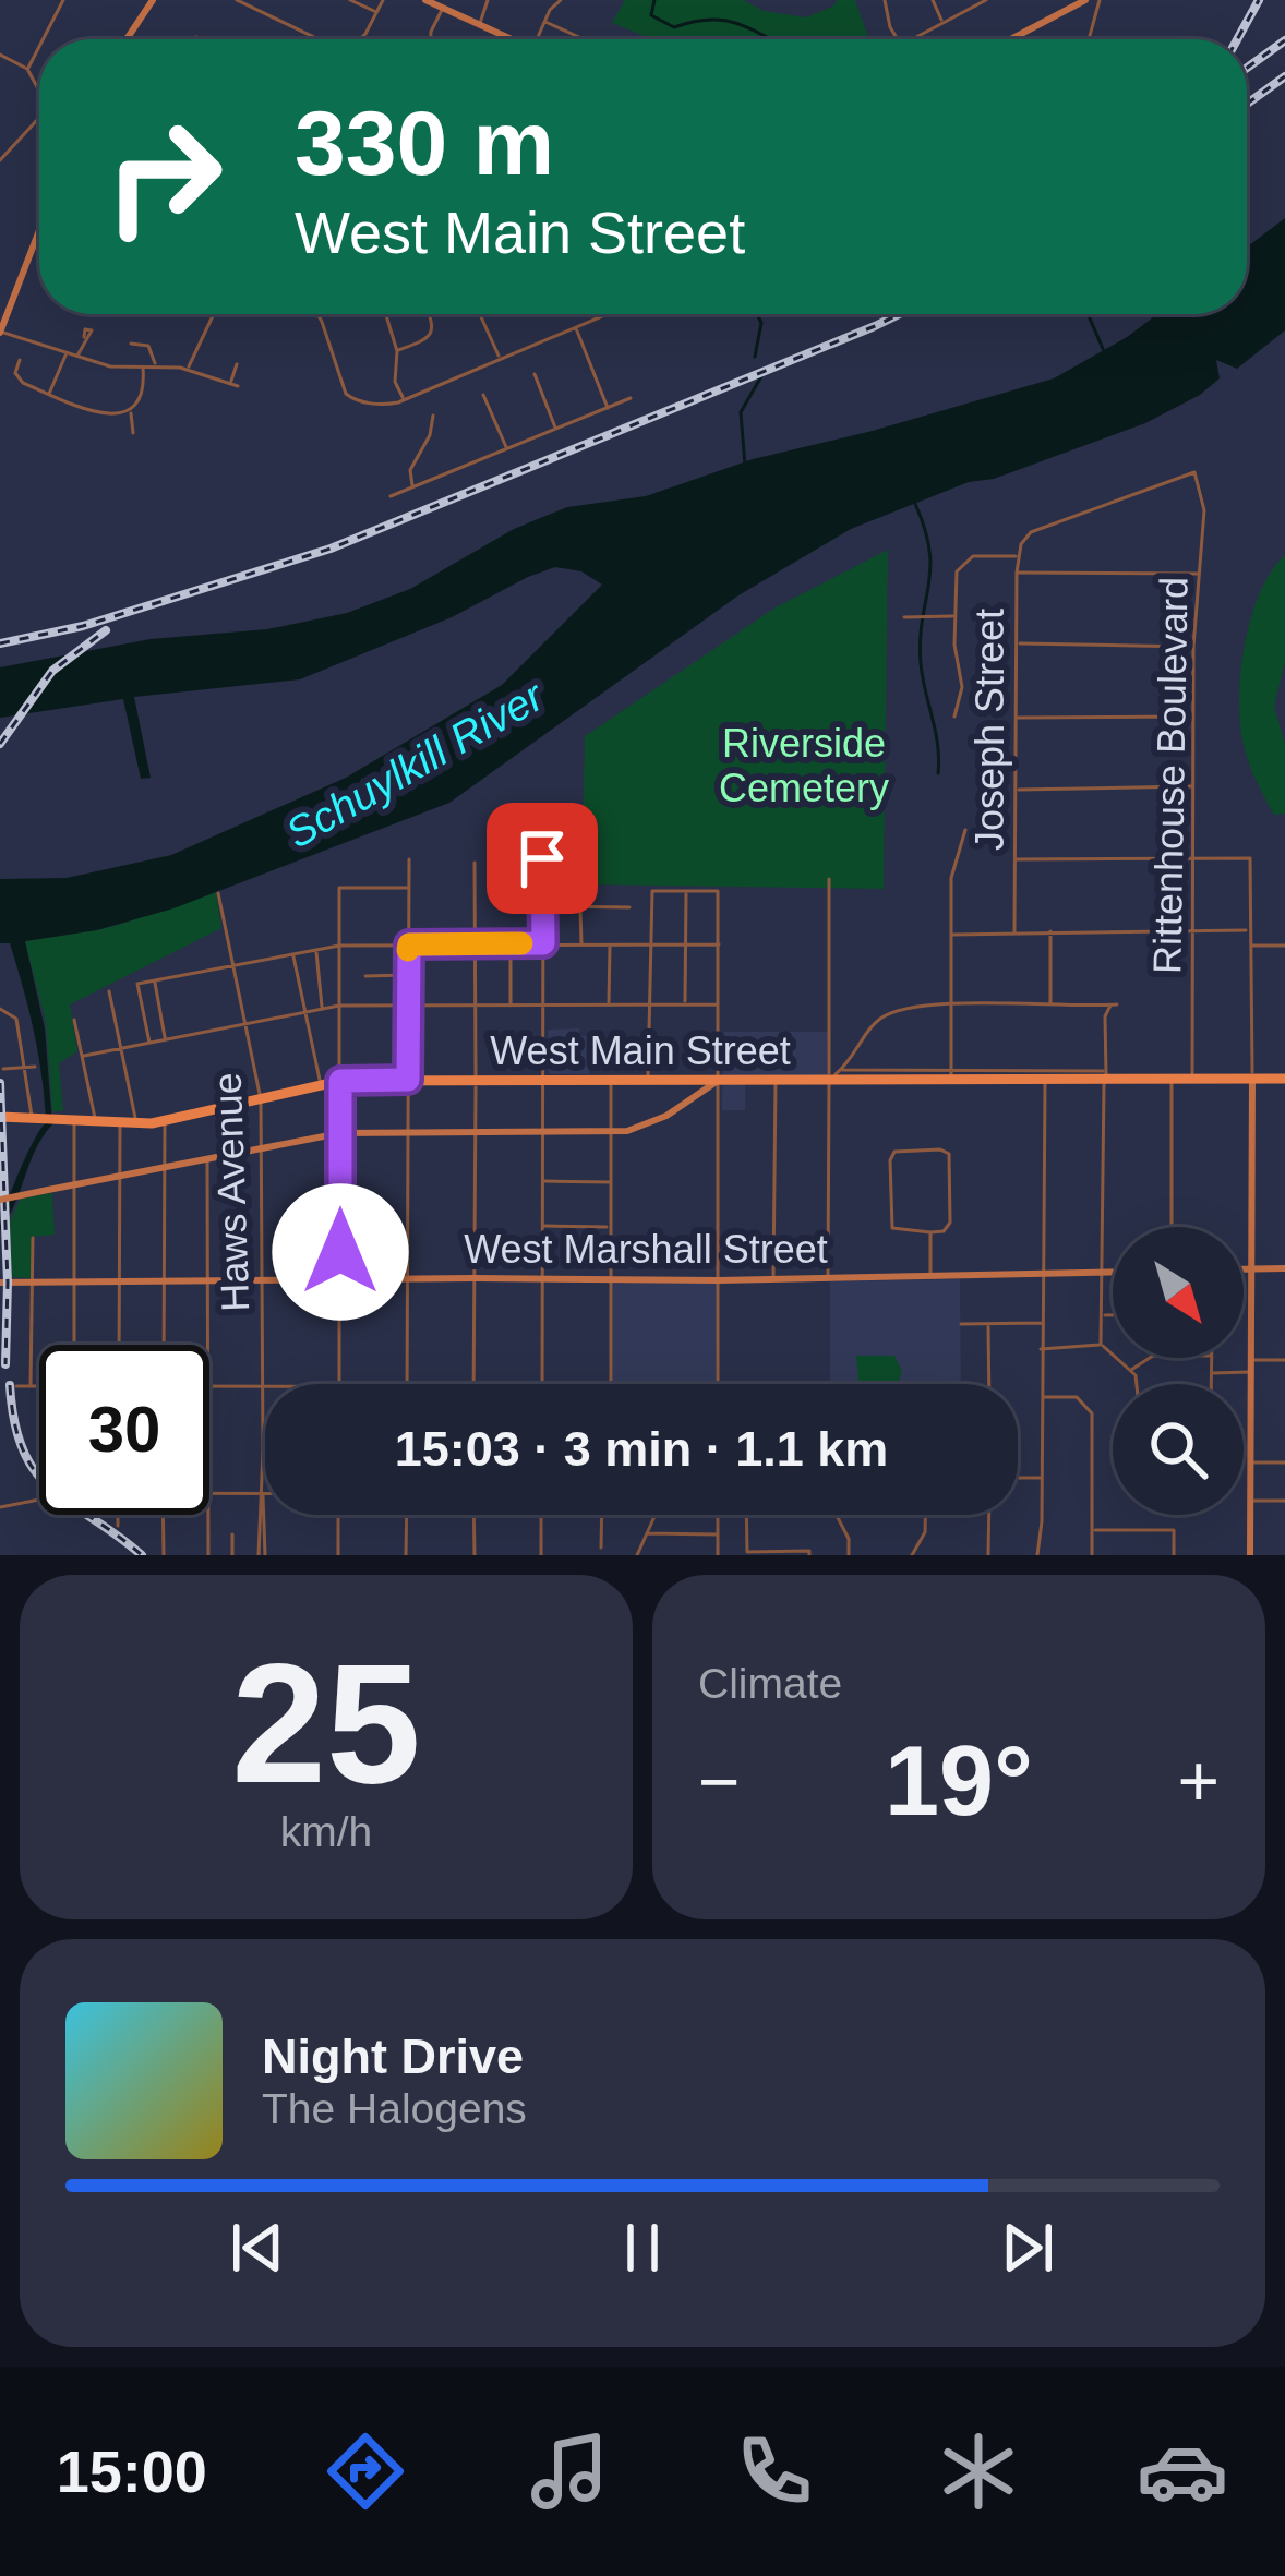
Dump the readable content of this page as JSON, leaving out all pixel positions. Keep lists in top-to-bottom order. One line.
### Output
{"streets":{"main road":["West Main Street"],"street":["Joseph Street","Rittenhouse Boulevard","Haws Avenue","West Marshall Street"]},"crossings":[["Joseph Street","Rittenhouse Boulevard"],["Rittenhouse Boulevard","West Main Street"],["West Main Street","Haws Avenue"],["Haws Avenue","West Marshall Street"]],"water":["Schuylkill River"],"parks":["Riverside Cemetery"],"north":"bottom right","page":{"turn":["330 m","West Main Street"],"limit":"30","trip":"15:03 · 3 min · 1.1 km","tile":[["25","km/h"],"Climate"],"heat":["−","19°","+"],"song":["Night Drive","The Halogens"],"tabs":"15:00"}}
